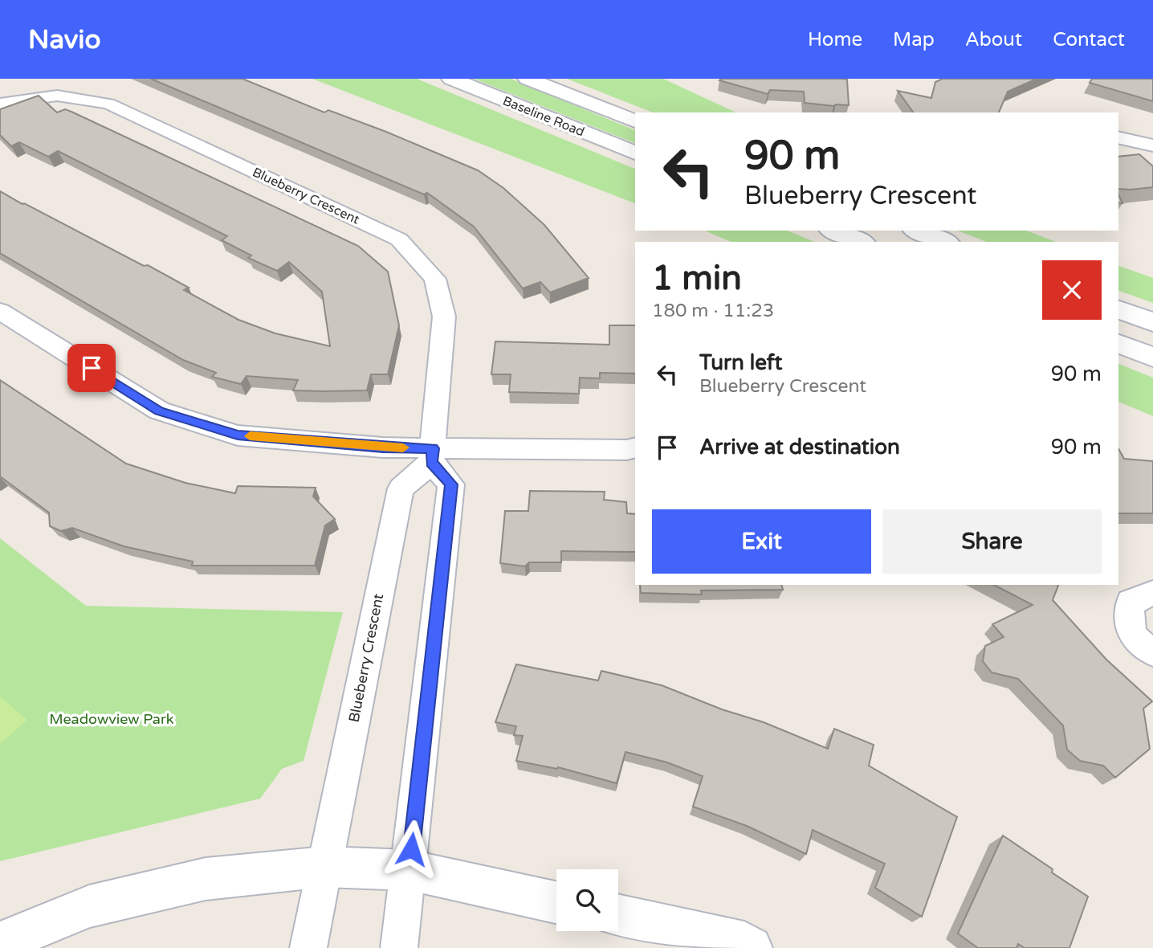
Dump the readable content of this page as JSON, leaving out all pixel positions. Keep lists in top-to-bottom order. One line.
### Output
{"streets":{"main road":["Baseline Road"],"street":["Blueberry Crescent"]},"parks":["Meadowview Park"],"page":{"header":"Navio","nav":["Home","Map","About","Contact"],"turn":["90 m","Blueberry Crescent"],"heading":["1 min","180 m · 11:23"],"list":[{"name":"Turn left","note":"Blueberry Crescent","value":"90 m"},{"name":"Arrive at destination","value":"90 m"}],"buttons":["Exit","Share"]}}
